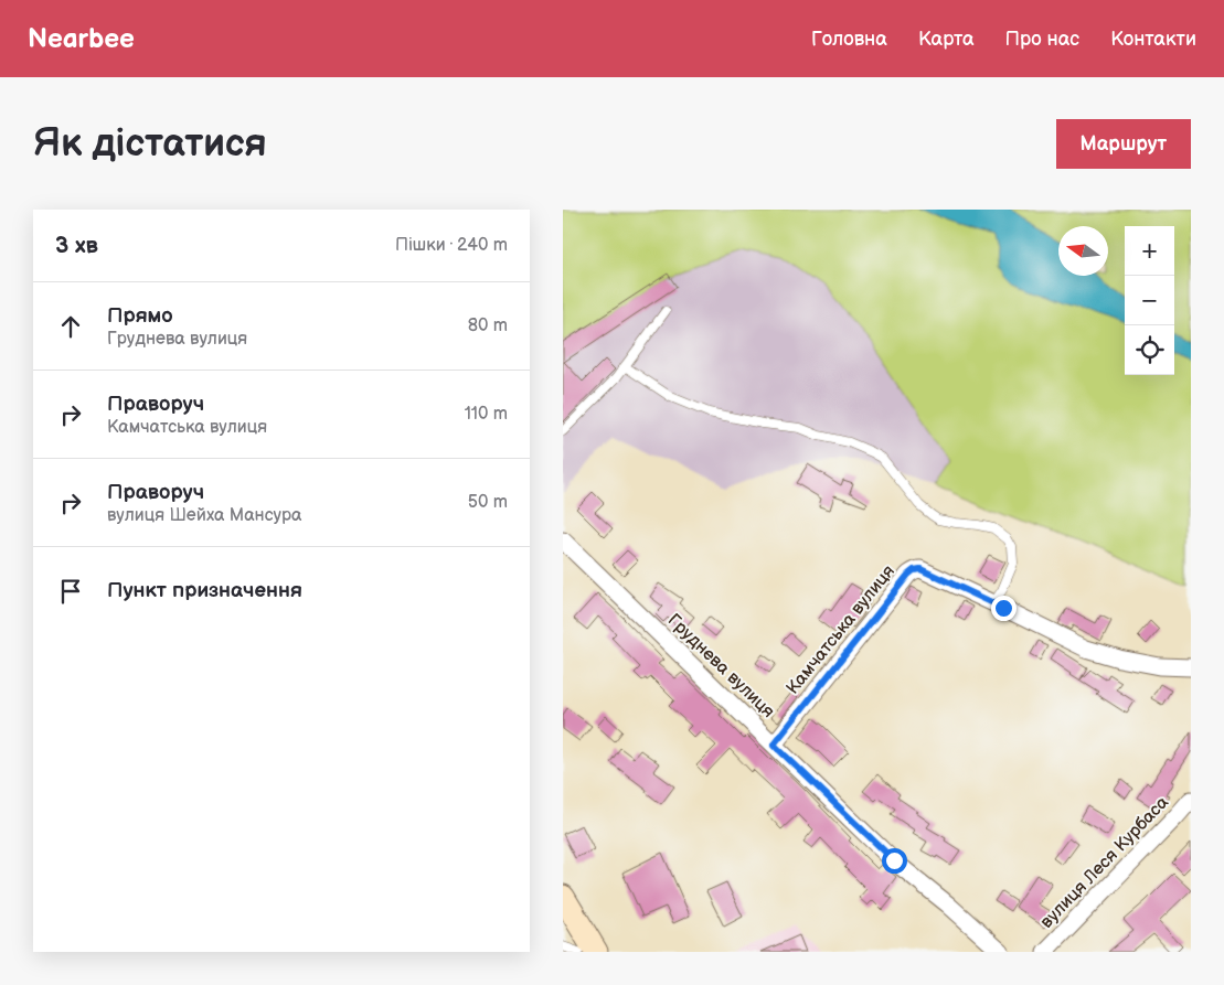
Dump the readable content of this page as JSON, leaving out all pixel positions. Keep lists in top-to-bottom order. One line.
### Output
{"streets":{"street":["Камчатська вулиця","Груднева вулиця","вулиця Леся Курбаса"]},"crossings":[["Камчатська вулиця","Груднева вулиця"]],"north":"left","page":{"header":"Nearbee","nav":["Головна","Карта","Про нас","Контакти"],"buttons":"Маршрут","title":"Як дістатися","heading":["3 хв","Пішки · 240 m"],"map_buttons":["+","−"],"list":[["Прямо","Груднева вулиця","80 m"],["Праворуч","Камчатська вулиця","110 m"],["Праворуч","вулиця Шейха Мансура","50 m"],"Пункт призначення"]}}
